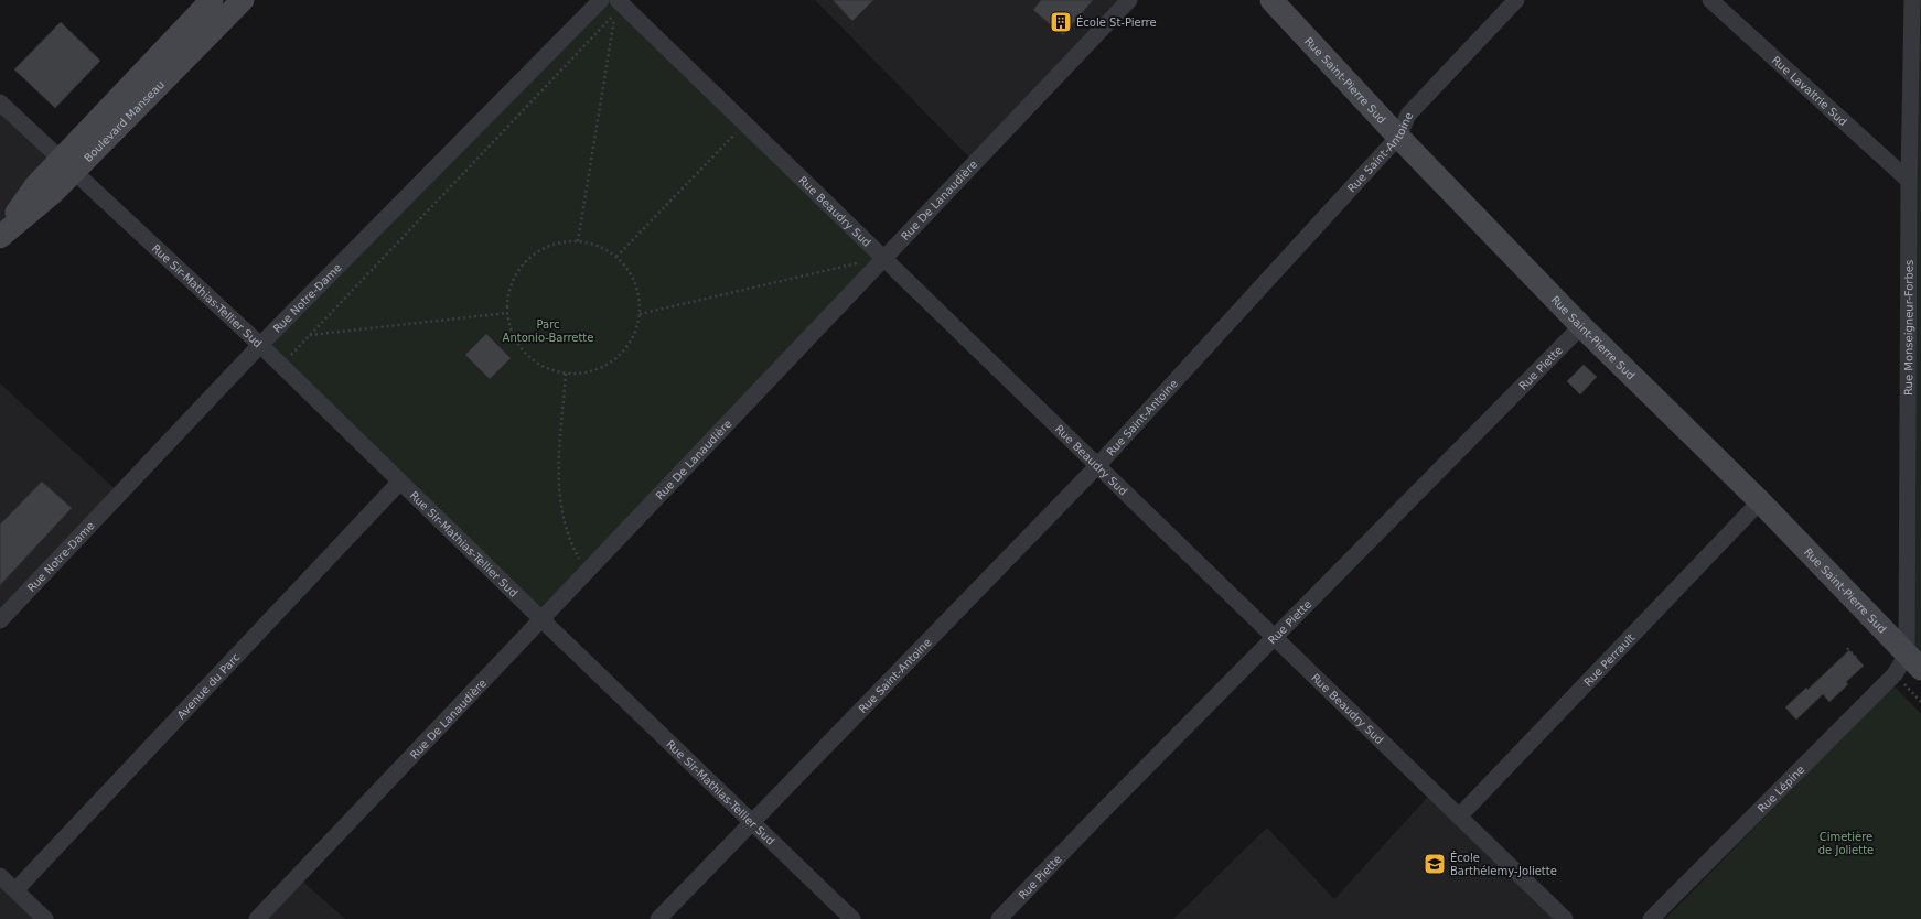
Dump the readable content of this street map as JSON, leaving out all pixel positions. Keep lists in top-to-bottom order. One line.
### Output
{"streets":{"street":["Rue Saint-Pierre Sud","Rue Lavaltrie Sud","Boulevard Manseau","Rue Saint-Antoine","Rue De Lanaudière","Rue Beaudry Sud","Rue Sir-Mathias-Tellier Sud","Rue Notre-Dame","Rue Monseigneur-Forbes","Rue Piette","Rue Perrault","Avenue du Parc","Rue Lépine"]},"crossings":[["Rue Saint-Pierre Sud","Rue Saint-Antoine"],["Rue Saint-Pierre Sud","Rue Monseigneur-Forbes"],["Rue Saint-Pierre Sud","Rue Piette"],["Rue Saint-Pierre Sud","Rue Perrault"],["Rue Saint-Pierre Sud","Rue Lépine"],["Rue Lavaltrie Sud","Rue Monseigneur-Forbes"],["Boulevard Manseau","Rue Sir-Mathias-Tellier Sud"],["Rue Saint-Antoine","Rue Beaudry Sud"],["Rue Saint-Antoine","Rue Sir-Mathias-Tellier Sud"],["Rue De Lanaudière","Rue Beaudry Sud"],["Rue De Lanaudière","Rue Sir-Mathias-Tellier Sud"],["Rue Beaudry Sud","Rue Piette"],["Rue Beaudry Sud","Rue Perrault"],["Rue Sir-Mathias-Tellier Sud","Rue Notre-Dame"],["Rue Sir-Mathias-Tellier Sud","Avenue du Parc"],["Rue Monseigneur-Forbes","Rue Lépine"]],"parks":["Parc Antonio-Barrette","Cimetière de Joliette"],"places":{"building":["École St-Pierre"],"school or university":["École Barthélemy-Joliette"]}}
